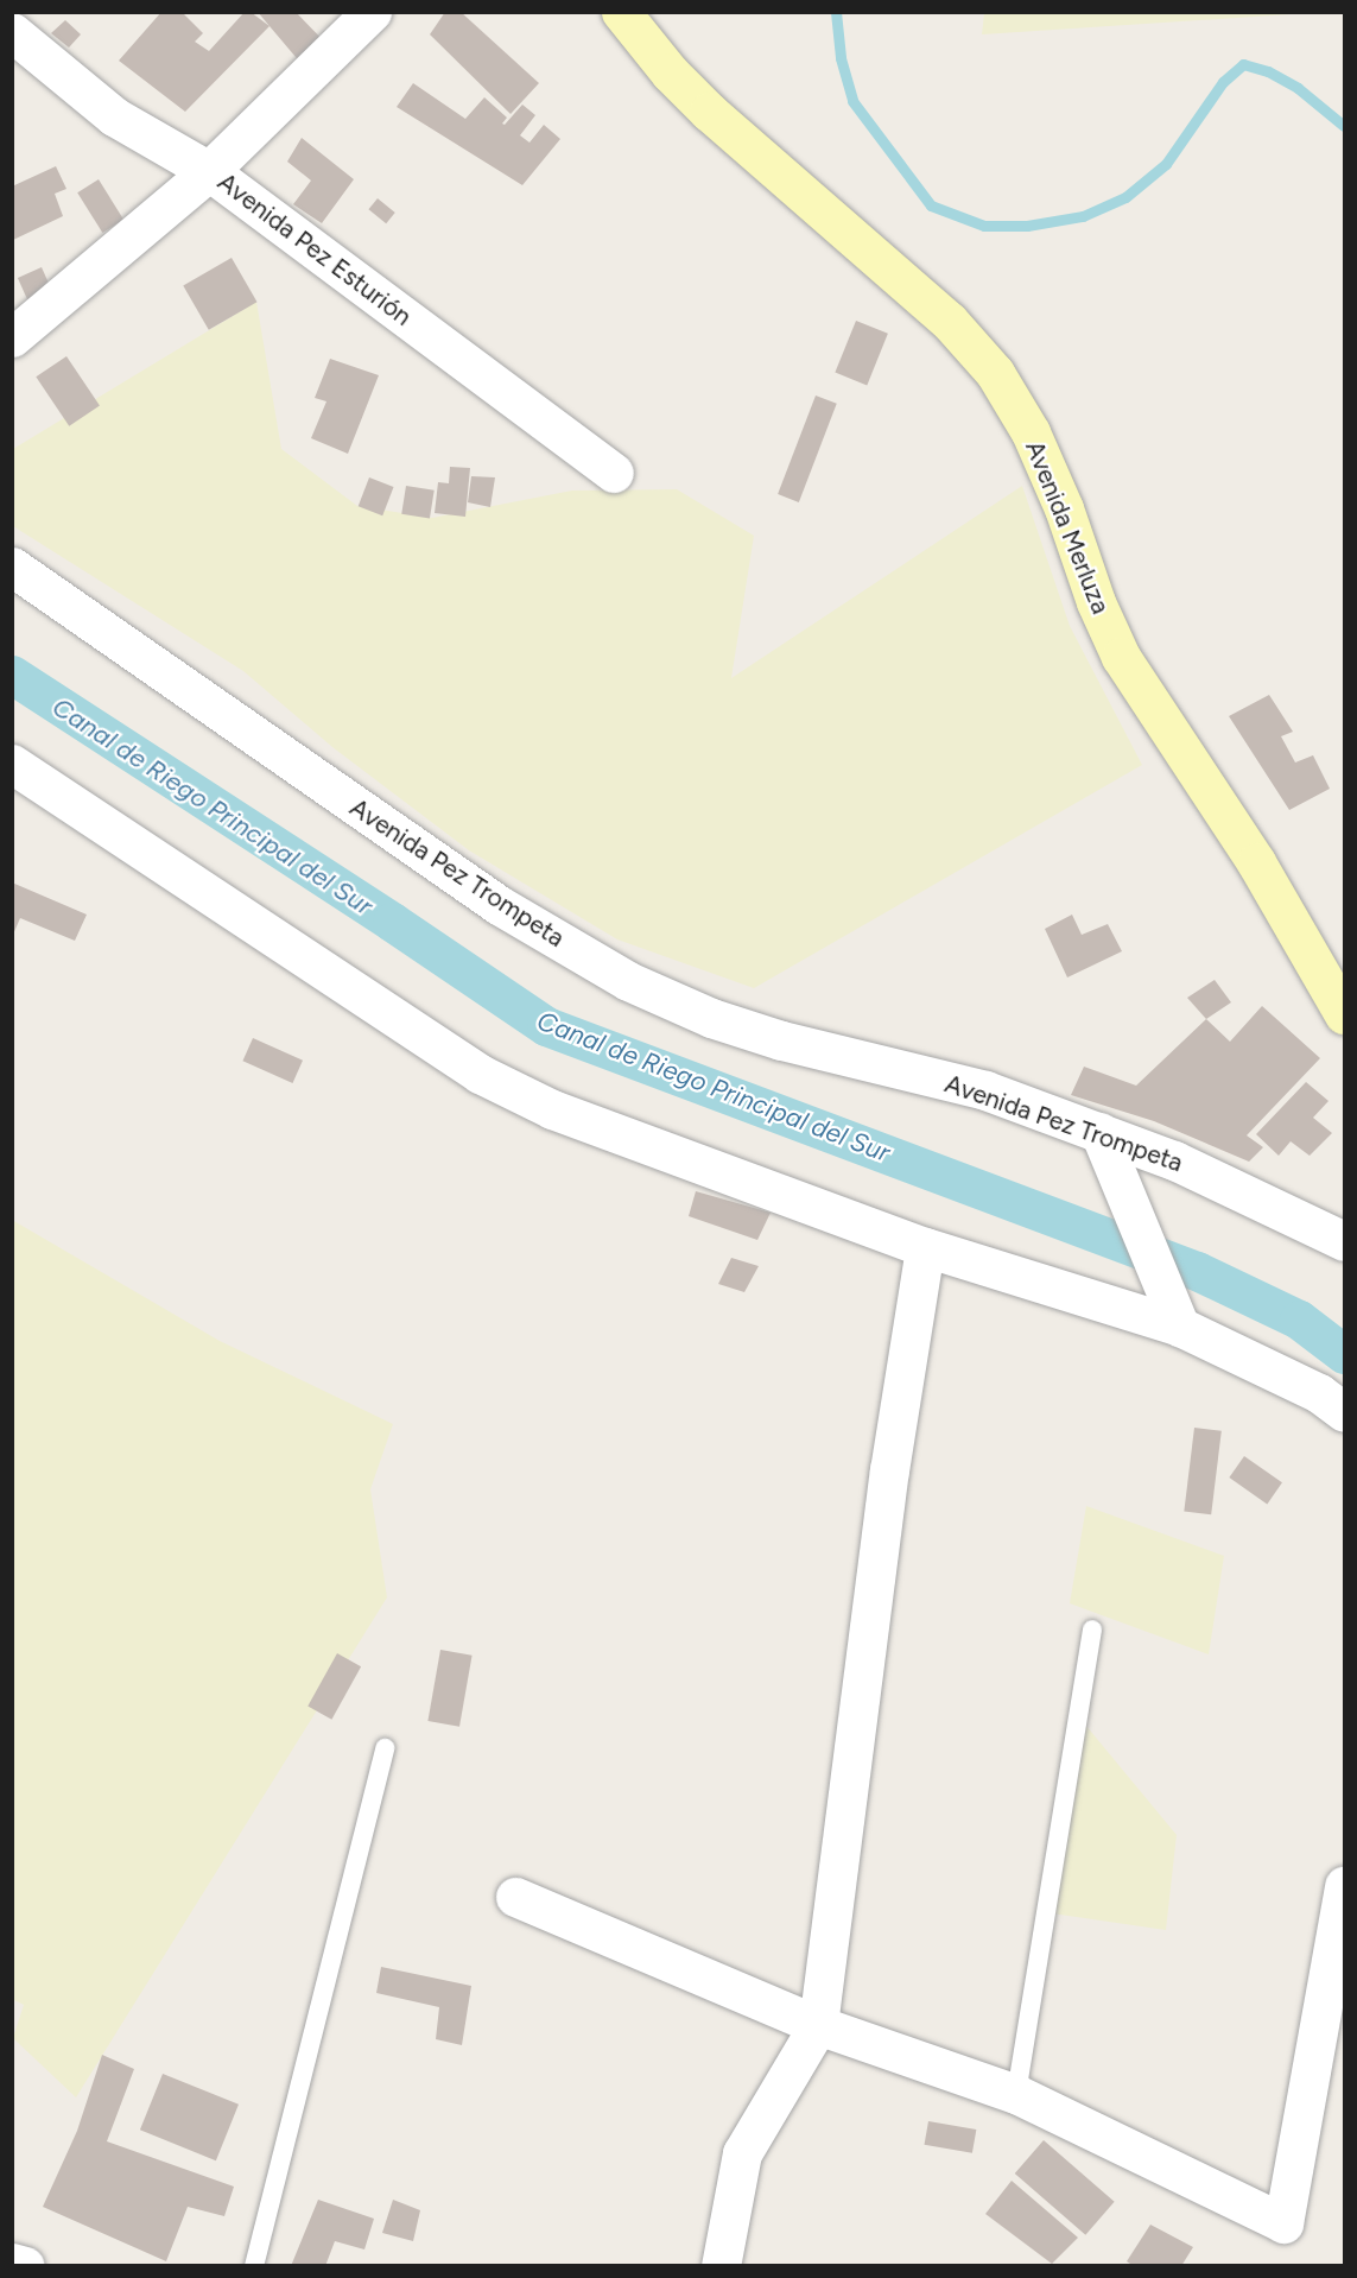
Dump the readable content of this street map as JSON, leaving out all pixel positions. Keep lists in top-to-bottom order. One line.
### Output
{"streets":{"main road":["Avenida Merluza"],"street":["Avenida Pez Esturión","Avenida Pez Trompeta"]},"water":["Canal de Riego Principal del Sur"]}
